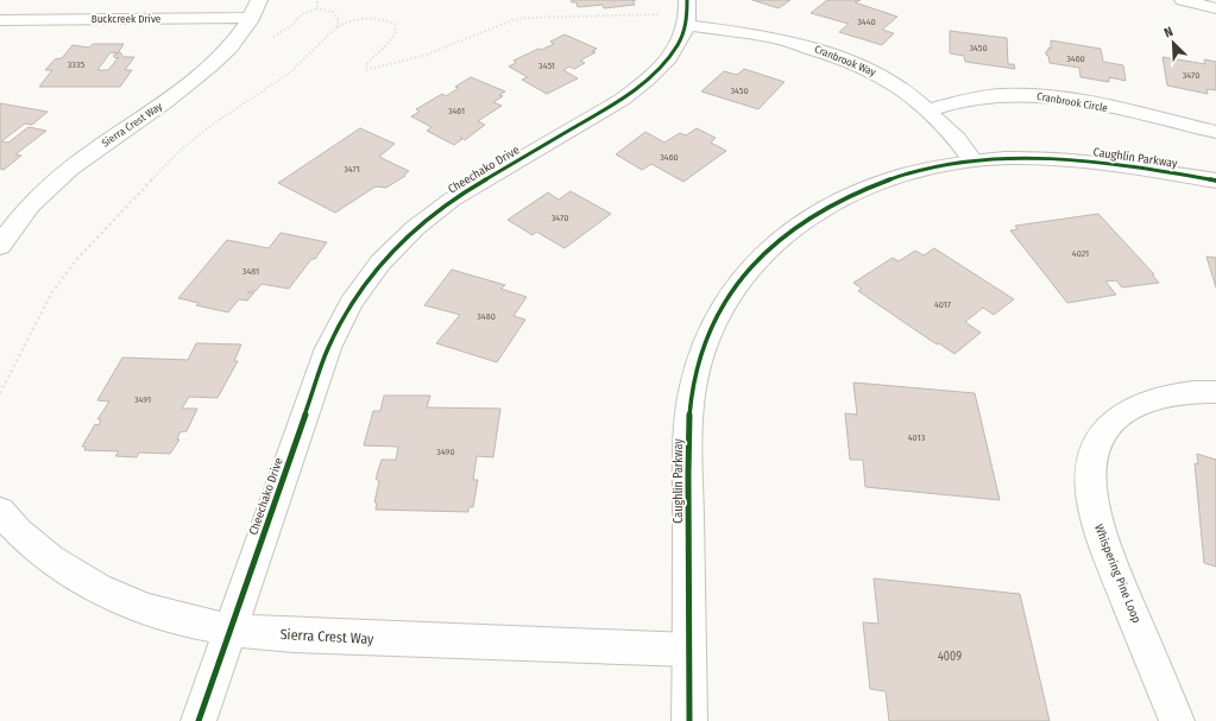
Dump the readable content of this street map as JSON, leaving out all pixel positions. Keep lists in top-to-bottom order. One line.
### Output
{"streets":{"street":["Buckcreek Drive","Cranbrook Way","Cranbrook Circle","Sierra Crest Way","Caughlin Parkway","Cheechako Drive","Whispering Pine Loop"]},"crossings":[["Buckcreek Drive","Sierra Crest Way"],["Cranbrook Way","Cranbrook Circle"],["Cranbrook Way","Caughlin Parkway"],["Cranbrook Way","Cheechako Drive"],["Sierra Crest Way","Caughlin Parkway"],["Sierra Crest Way","Cheechako Drive"]],"house_numbers":["3440","3450","3460","3335","3451","3470","3450","3461","3460","3471","3470","4021","3481","4017","3480","3491","4013","3490","4009"],"north":"top left"}
